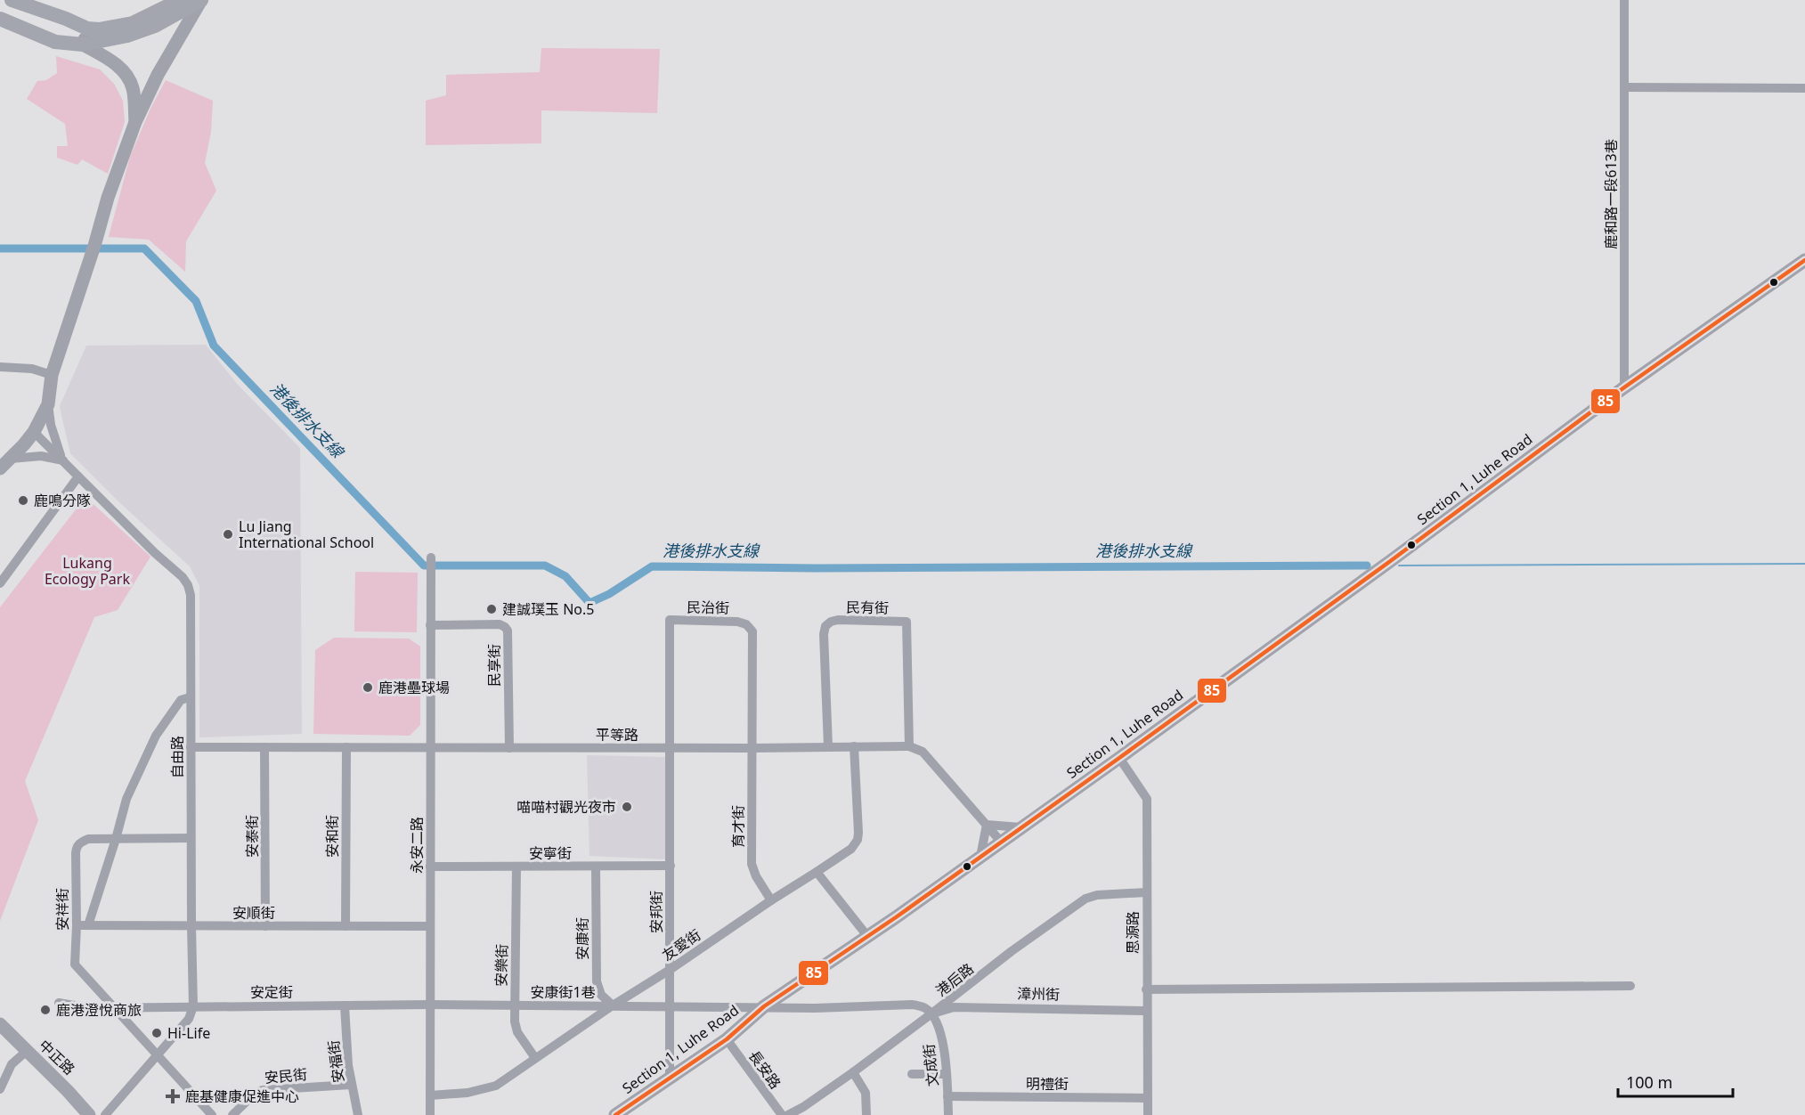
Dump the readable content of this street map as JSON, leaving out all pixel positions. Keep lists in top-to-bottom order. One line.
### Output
{"streets":{"main road":["Section 1, Luhe Road","中正路"],"street":["鹿和路一段613巷","民治街","民有街","民享街","平等路","自由路","育才街","安泰街","安和街","永安二路","安寧街","安祥街","安邦街","安順街","思源路","安康街","友愛街","安樂街","港后路","安定街","安康街1巷","漳州街","安福街","文成街","長安路","安民街","明禮街"]},"crossings":[["鹿和路一段613巷","Section 1, Luhe Road"],["Section 1, Luhe Road","安邦街"],["Section 1, Luhe Road","思源路"],["Section 1, Luhe Road","安康街1巷"],["Section 1, Luhe Road","長安路"],["民治街","平等路"],["民治街","育才街"],["民治街","安邦街"],["民有街","平等路"],["民享街","平等路"],["民享街","永安二路"],["平等路","自由路"],["平等路","育才街"],["平等路","安泰街"],["平等路","安和街"],["平等路","永安二路"],["平等路","安邦街"],["平等路","友愛街"],["自由路","安祥街"],["自由路","安順街"],["自由路","安定街"],["育才街","友愛街"],["安泰街","安順街"],["安和街","安順街"],["永安二路","安寧街"],["永安二路","安順街"],["永安二路","友愛街"],["永安二路","安定街"],["永安二路","安康街1巷"],["安寧街","安邦街"],["安寧街","安康街"],["安寧街","安樂街"],["安祥街","安順街"],["安祥街","安定街"],["安邦街","友愛街"],["安邦街","安康街1巷"],["思源路","港后路"],["思源路","漳州街"],["思源路","明禮街"],["安康街","友愛街"],["安康街","安康街1巷"],["友愛街","安樂街"],["友愛街","安康街1巷"],["安樂街","安康街1巷"],["港后路","安康街1巷"],["港后路","漳州街"],["港后路","文成街"],["安定街","安康街1巷"],["安定街","安福街"],["安康街1巷","漳州街"],["安康街1巷","文成街"],["漳州街","文成街"],["安福街","安民街"],["文成街","明禮街"]],"water":["港後排水支線"],"parks":["Lukang Ecology Park"],"places":{"other":["鹿鳴分隊","Lu Jiang International School","建誠璞玉 No.5","鹿港壘球場","喵喵村觀光夜市","鹿港澄悅商旅","Hi-Life"],"health":["鹿基健康促進中心"]},"lines":["transit line 85"],"scale_bar":"100 m"}
